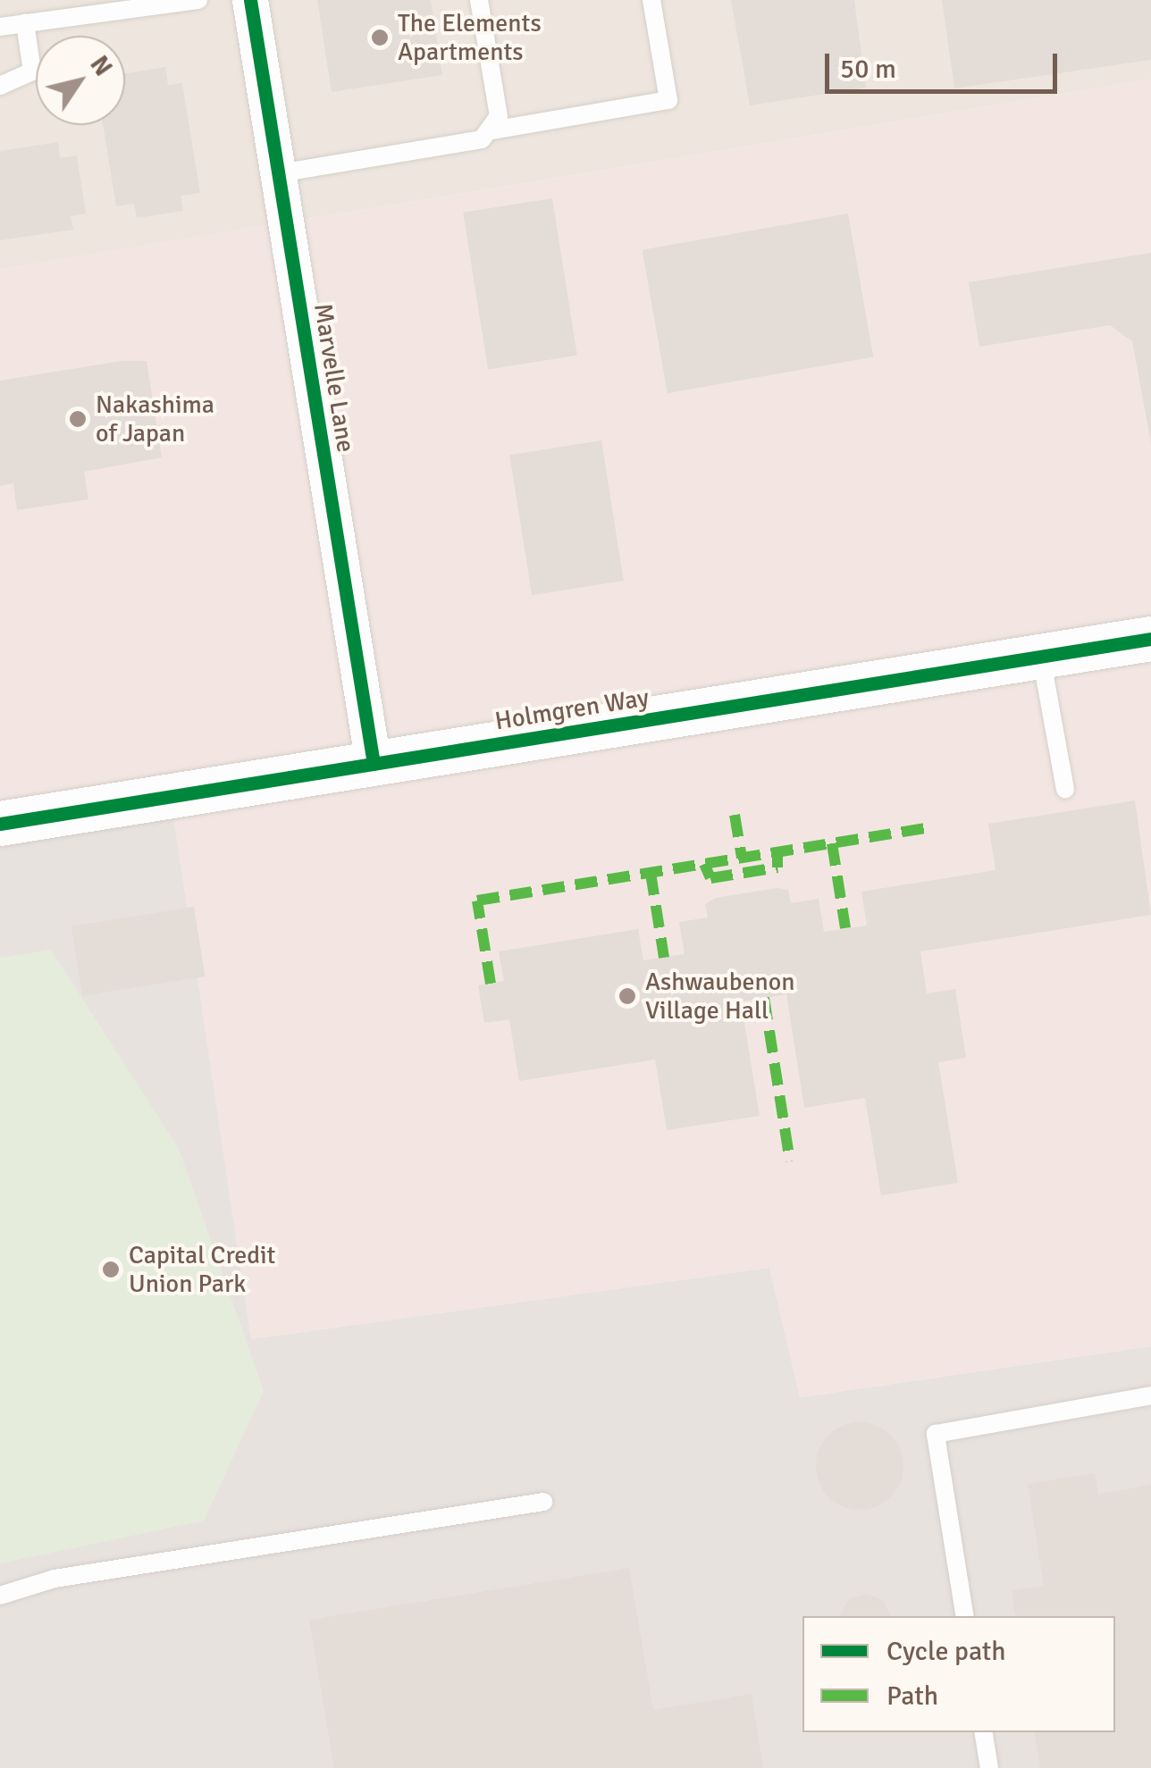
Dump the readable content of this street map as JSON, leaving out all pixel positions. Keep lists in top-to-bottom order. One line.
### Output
{"streets":{"street":["Marvelle Lane","Holmgren Way"]},"crossings":[["Marvelle Lane","Holmgren Way"]],"places":["The Elements Apartments","Nakashima of Japan","Ashwaubenon Village Hall","Capital Credit Union Park"],"legend":["Cycle path","Path"],"scale_bar":"50 m","north":"top right"}
